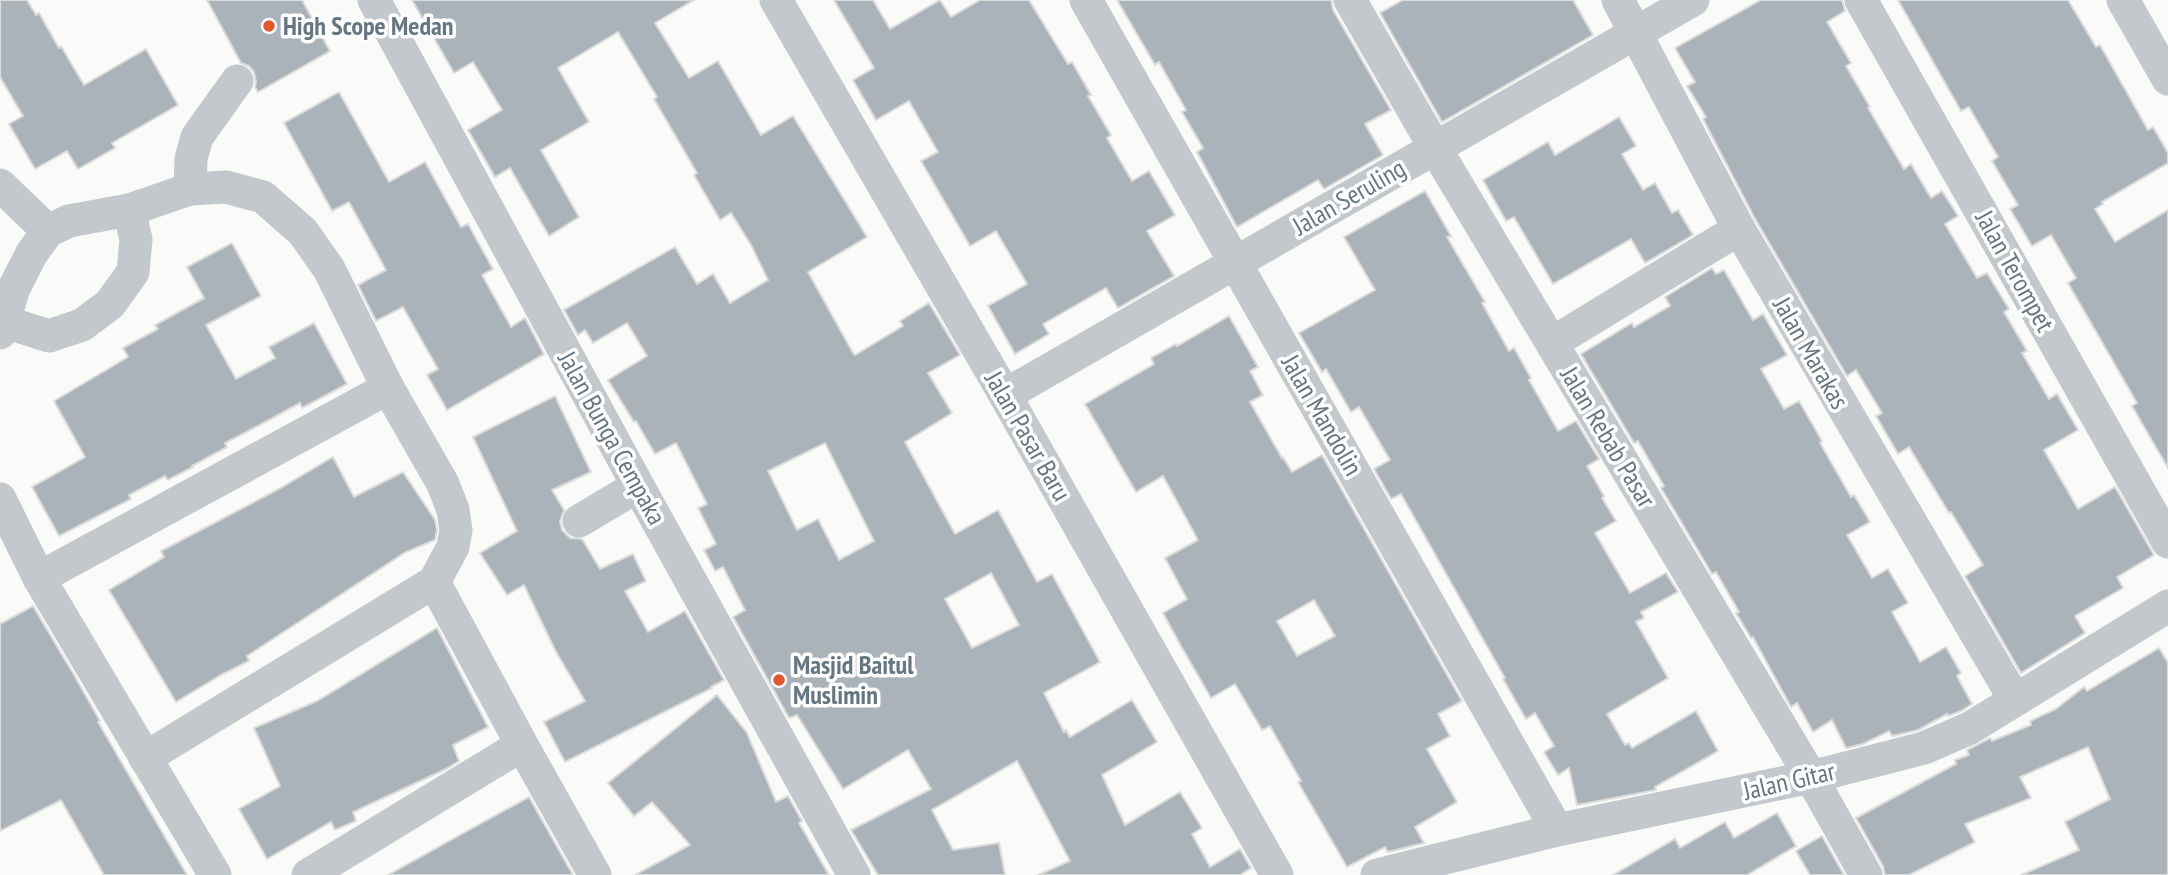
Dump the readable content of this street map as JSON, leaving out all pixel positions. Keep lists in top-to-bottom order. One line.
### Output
{"streets":{"street":["Jalan Seruling","Jalan Terompet","Jalan Marakas","Jalan Mandolin","Jalan Pasar Baru","Jalan Rebab Pasar","Jalan Bunga Cempaka","Jalan Gitar"]},"crossings":[["Jalan Seruling","Jalan Marakas"],["Jalan Seruling","Jalan Mandolin"],["Jalan Seruling","Jalan Pasar Baru"],["Jalan Seruling","Jalan Rebab Pasar"],["Jalan Marakas","Jalan Gitar"],["Jalan Mandolin","Jalan Gitar"],["Jalan Rebab Pasar","Jalan Gitar"]],"places":["High Scope Medan","Masjid Baitul Muslimin"]}
